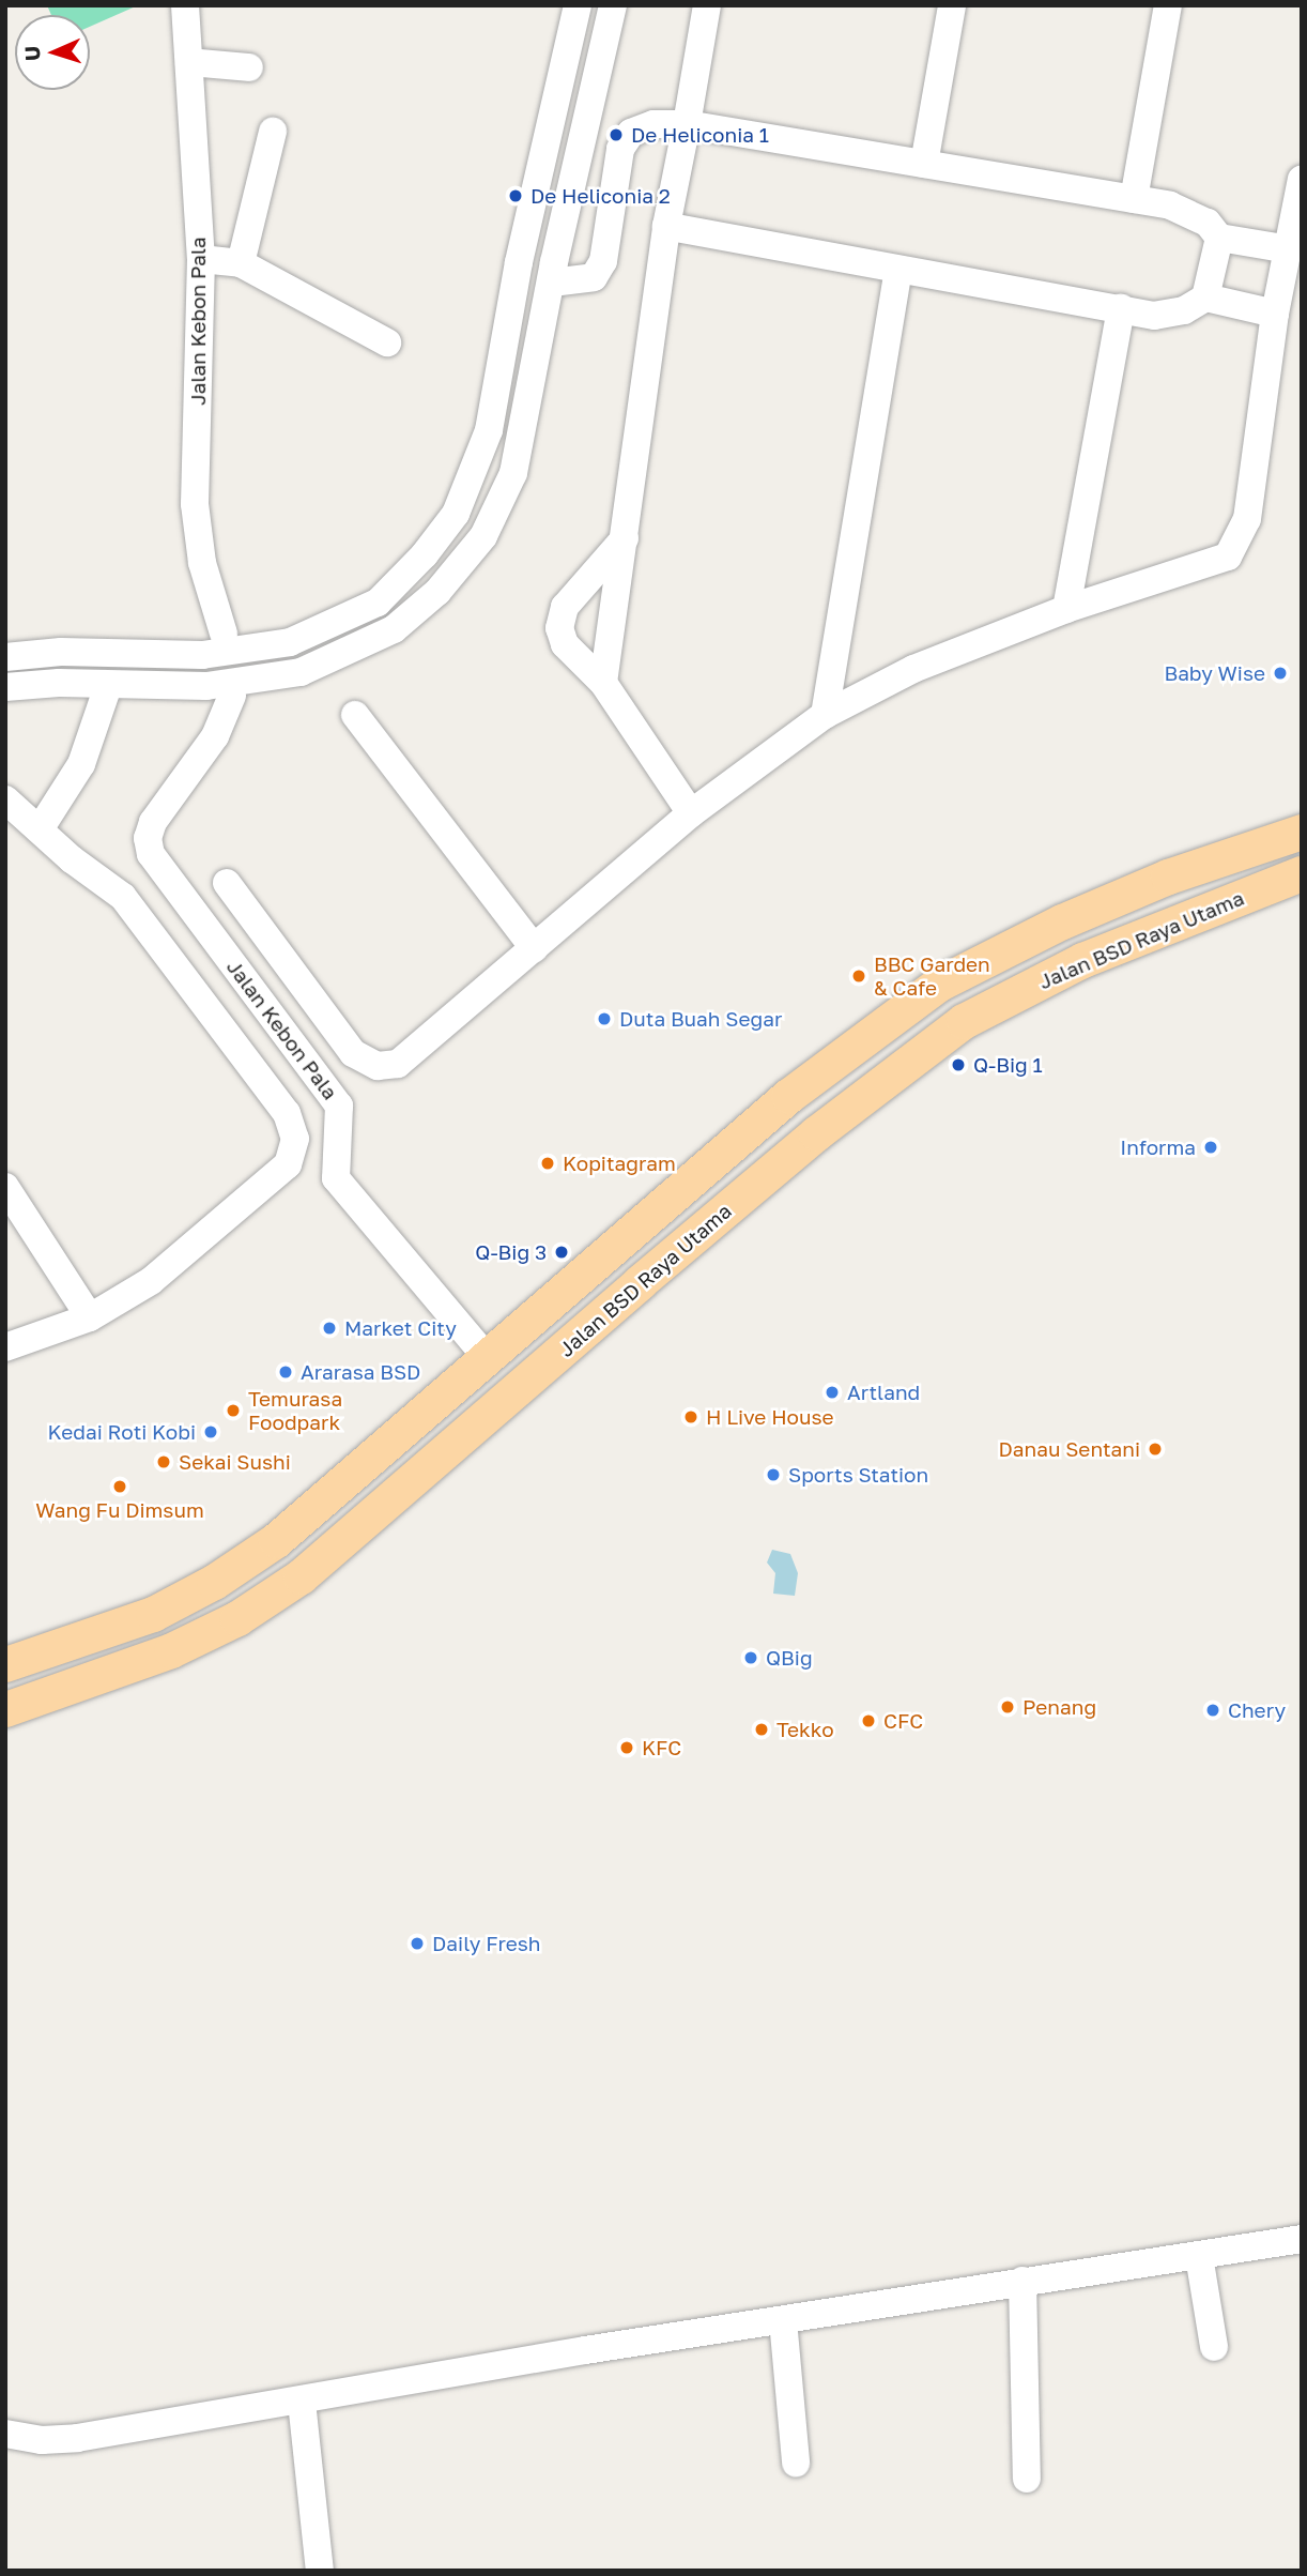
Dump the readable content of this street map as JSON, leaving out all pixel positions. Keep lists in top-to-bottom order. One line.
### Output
{"streets":{"main road":["Jalan BSD Raya Utama"],"street":["Jalan Kebon Pala"]},"places":["De Heliconia 1","De Heliconia 2","Baby Wise","BBC Garden & Cafe","Duta Buah Segar","Q-Big 1","Informa","Kopitagram","Q-Big 3","Market City","Ararasa BSD","Artland","Temurasa Foodpark","H Live House","Kedai Roti Kobi","Danau Sentani","Sekai Sushi","Sports Station","Wang Fu Dimsum","QBig","Penang","Chery","CFC","Tekko","KFC","Daily Fresh"],"north":"left"}
